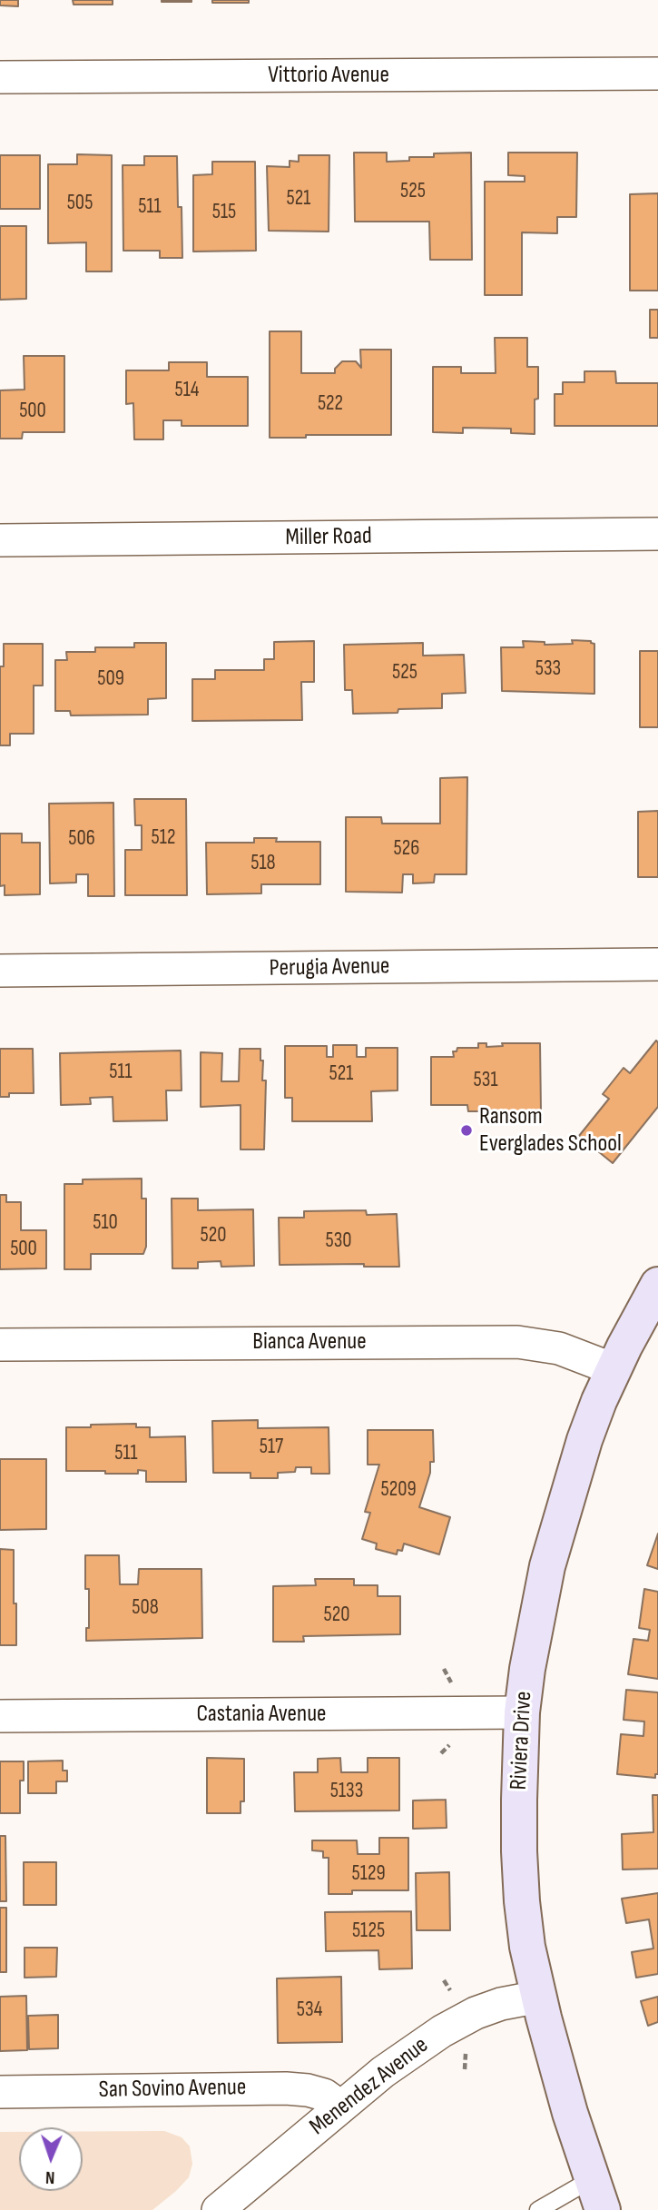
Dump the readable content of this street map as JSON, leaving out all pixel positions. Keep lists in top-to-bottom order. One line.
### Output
{"streets":{"street":["Vittorio Avenue","Miller Road","Perugia Avenue","Bianca Avenue","Castania Avenue","Riviera Drive","Menendez Avenue","San Sovino Avenue"]},"crossings":[["Bianca Avenue","Riviera Drive"],["Castania Avenue","Riviera Drive"],["Riviera Drive","Menendez Avenue"],["Menendez Avenue","San Sovino Avenue"]],"places":["Ransom Everglades School"],"house_numbers":["525","521","505","511","515","514","522","500","533","525","509","512","506","526","518","511","521","531","510","520","530","500","517","511","5209","508","520","5133","5129","5125","534"],"north":"bottom"}
